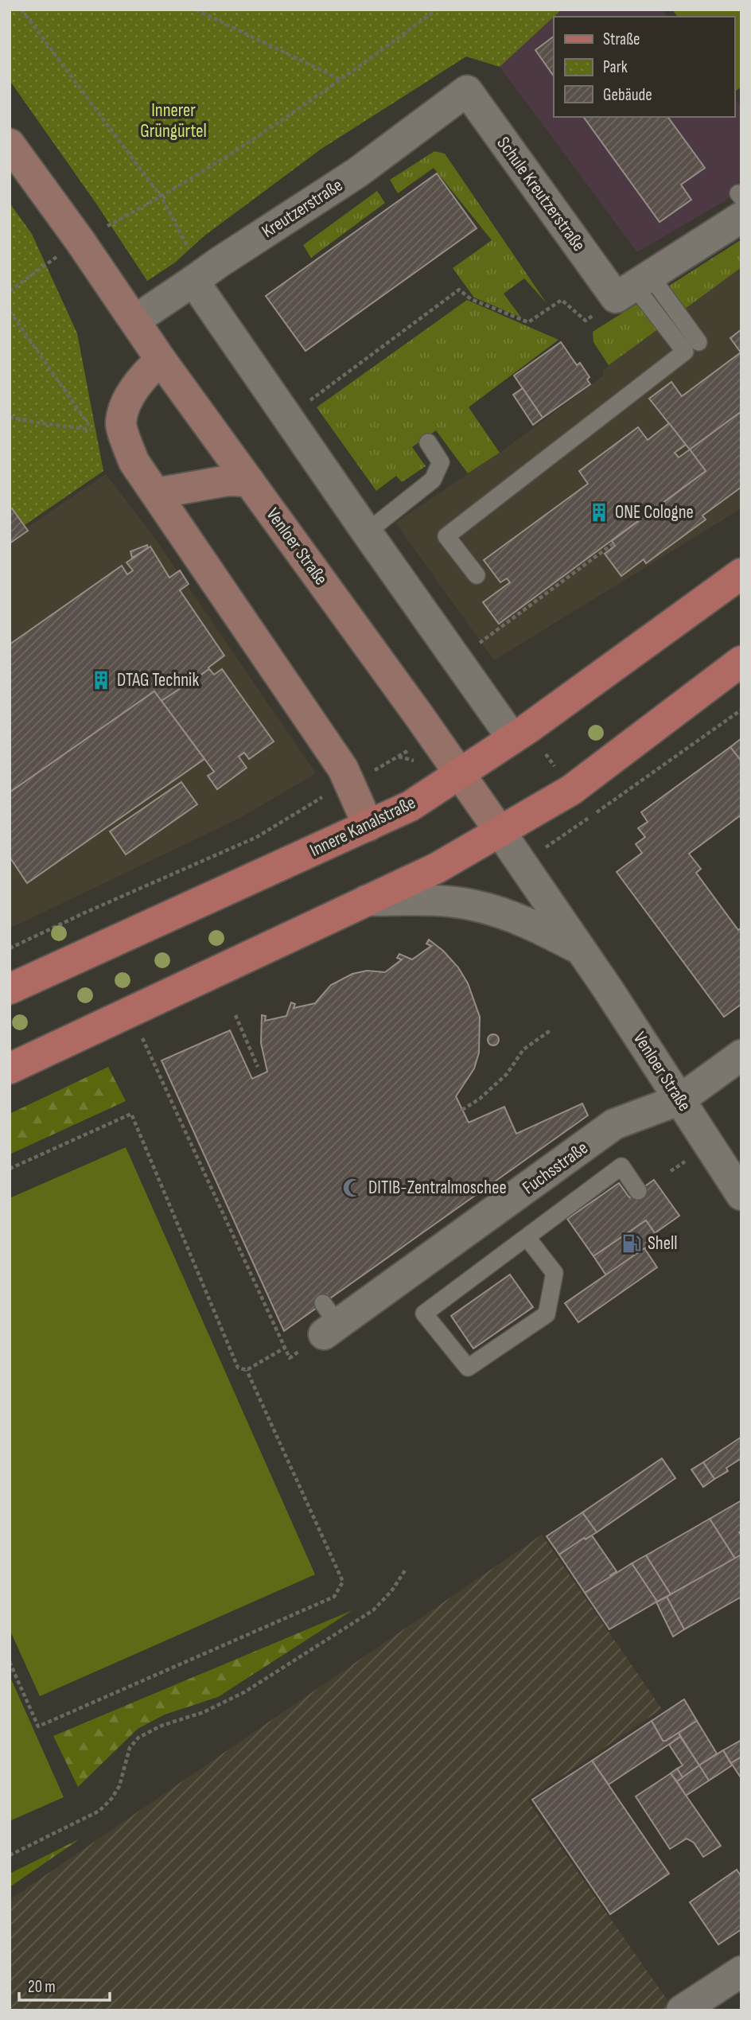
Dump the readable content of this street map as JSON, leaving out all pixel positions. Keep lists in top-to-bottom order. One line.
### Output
{"streets":{"main road":["Innere Kanalstraße"],"street":["Schule Kreutzerstraße","Kreutzerstraße","Venloer Straße","Fuchsstraße"]},"crossings":[["Schule Kreutzerstraße","Kreutzerstraße"],["Kreutzerstraße","Venloer Straße"],["Venloer Straße","Innere Kanalstraße"],["Venloer Straße","Fuchsstraße"]],"parks":["Innerer Grüngürtel"],"places":{"building":["ONE Cologne","DTAG Technik"],"mosque":["DITIB-Zentralmoschee"],"fuel station":["Shell"]},"legend":["Straße","Park","Gebäude"],"scale_bar":"20 m"}
